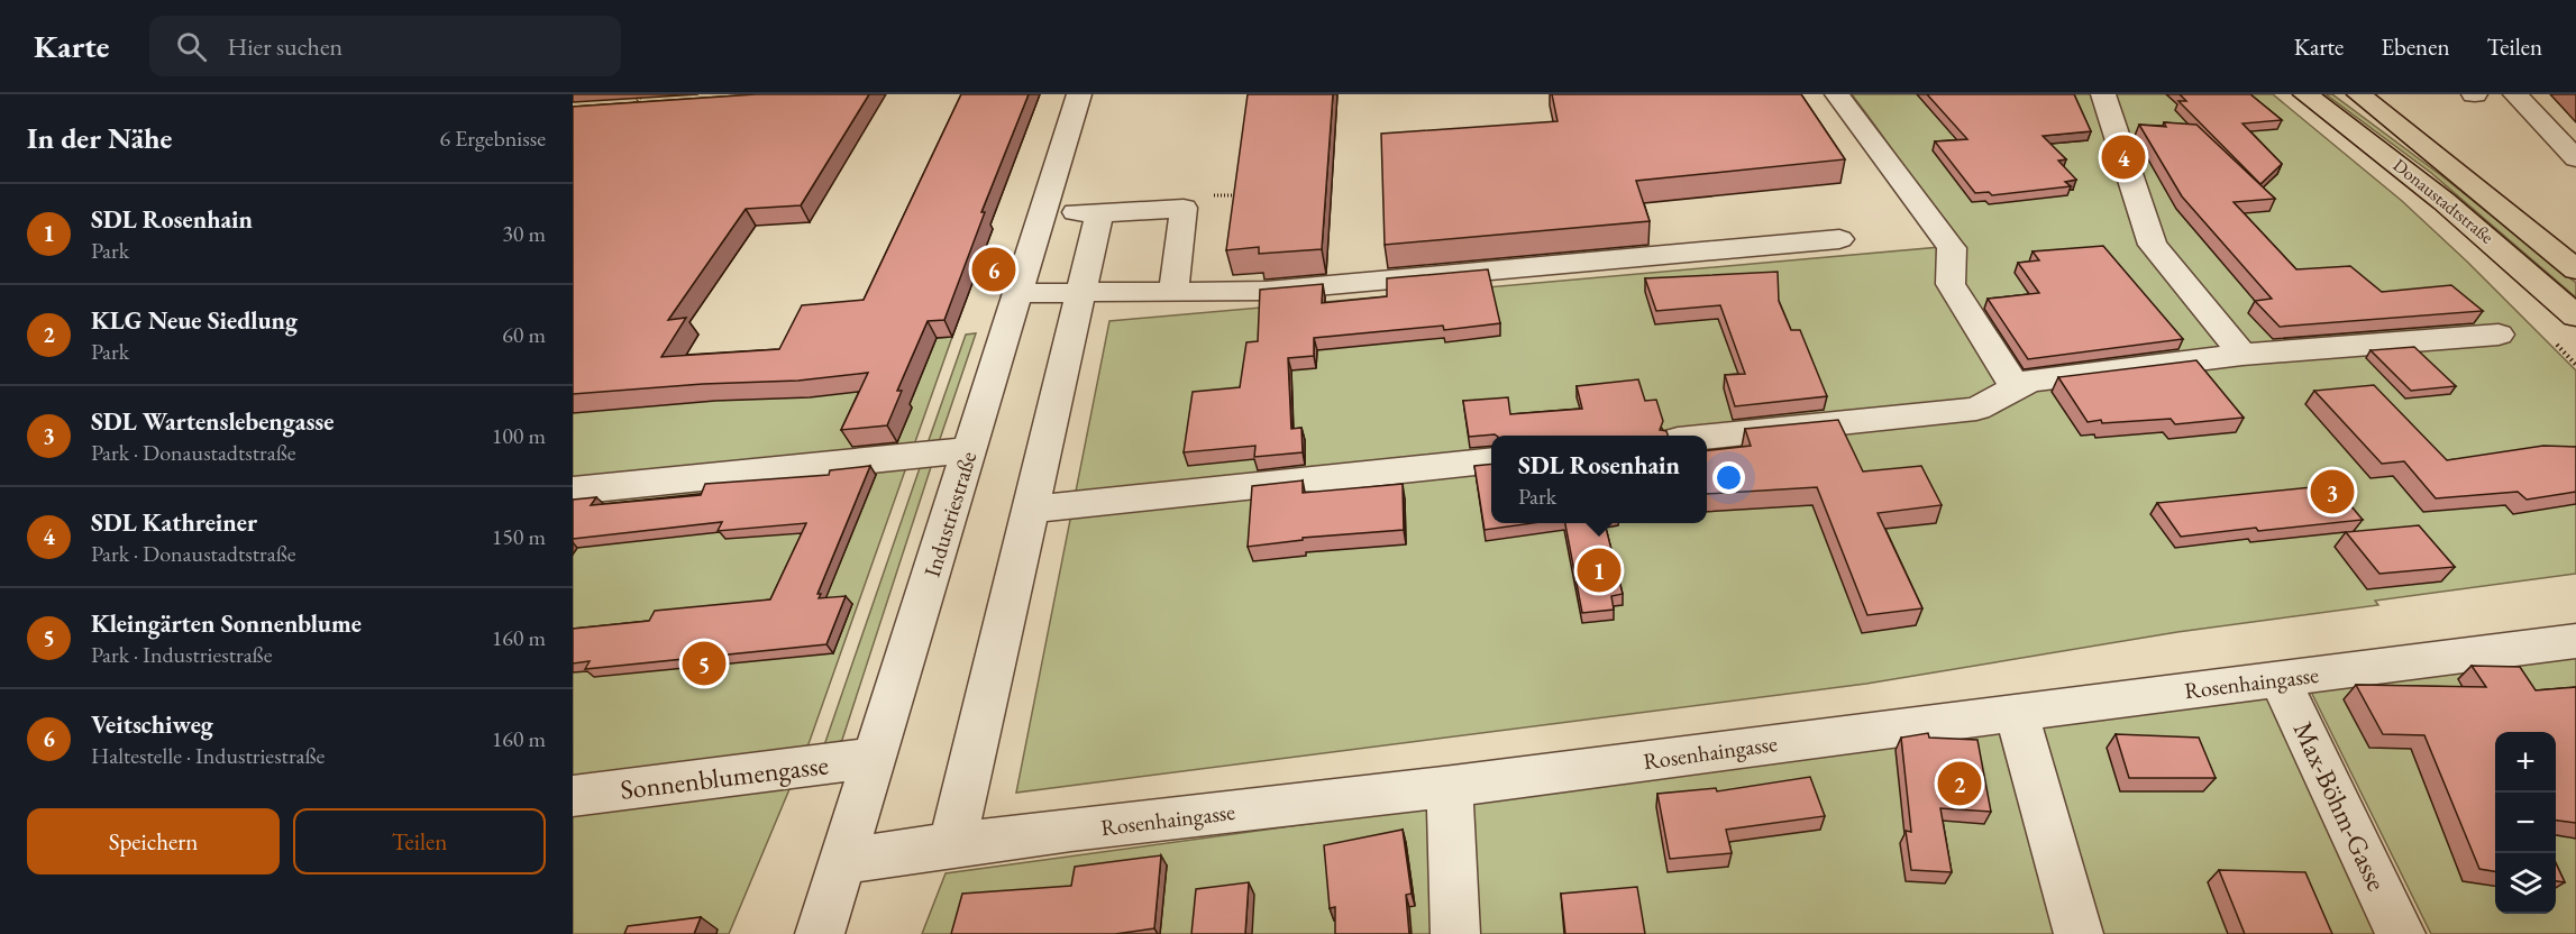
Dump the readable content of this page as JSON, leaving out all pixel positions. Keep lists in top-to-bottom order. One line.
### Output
{"streets":{"main road":["Donaustadtstraße"],"street":["Industriestraße","Rosenhaingasse","Sonnenblumengasse","Max-Böhm-Gasse"]},"crossings":[["Industriestraße","Rosenhaingasse"],["Industriestraße","Sonnenblumengasse"],["Rosenhaingasse","Max-Böhm-Gasse"]],"page":{"header":"Karte","search":"Hier suchen","nav":["Karte","Ebenen","Teilen"],"heading":["In der Nähe","6 Ergebnisse"],"pins":["4","6","3","1","5","2"],"list":[{"mark":"1","name":"SDL Rosenhain","note":"Park","value":"30 m"},{"mark":"2","name":"KLG Neue Siedlung","note":"Park","value":"60 m"},{"mark":"3","name":"SDL Wartenslebengasse","note":"Park · Donaustadtstraße","value":"100 m"},{"mark":"4","name":"SDL Kathreiner","note":"Park · Donaustadtstraße","value":"150 m"},{"mark":"5","name":"Kleingärten Sonnenblume","note":"Park · Industriestraße","value":"160 m"},{"mark":"6","name":"Veitschiweg","note":"Haltestelle · Industriestraße","value":"160 m"}],"popup":["SDL Rosenhain","Park"],"map_buttons":["+","−"],"buttons":["Speichern","Teilen"]}}
